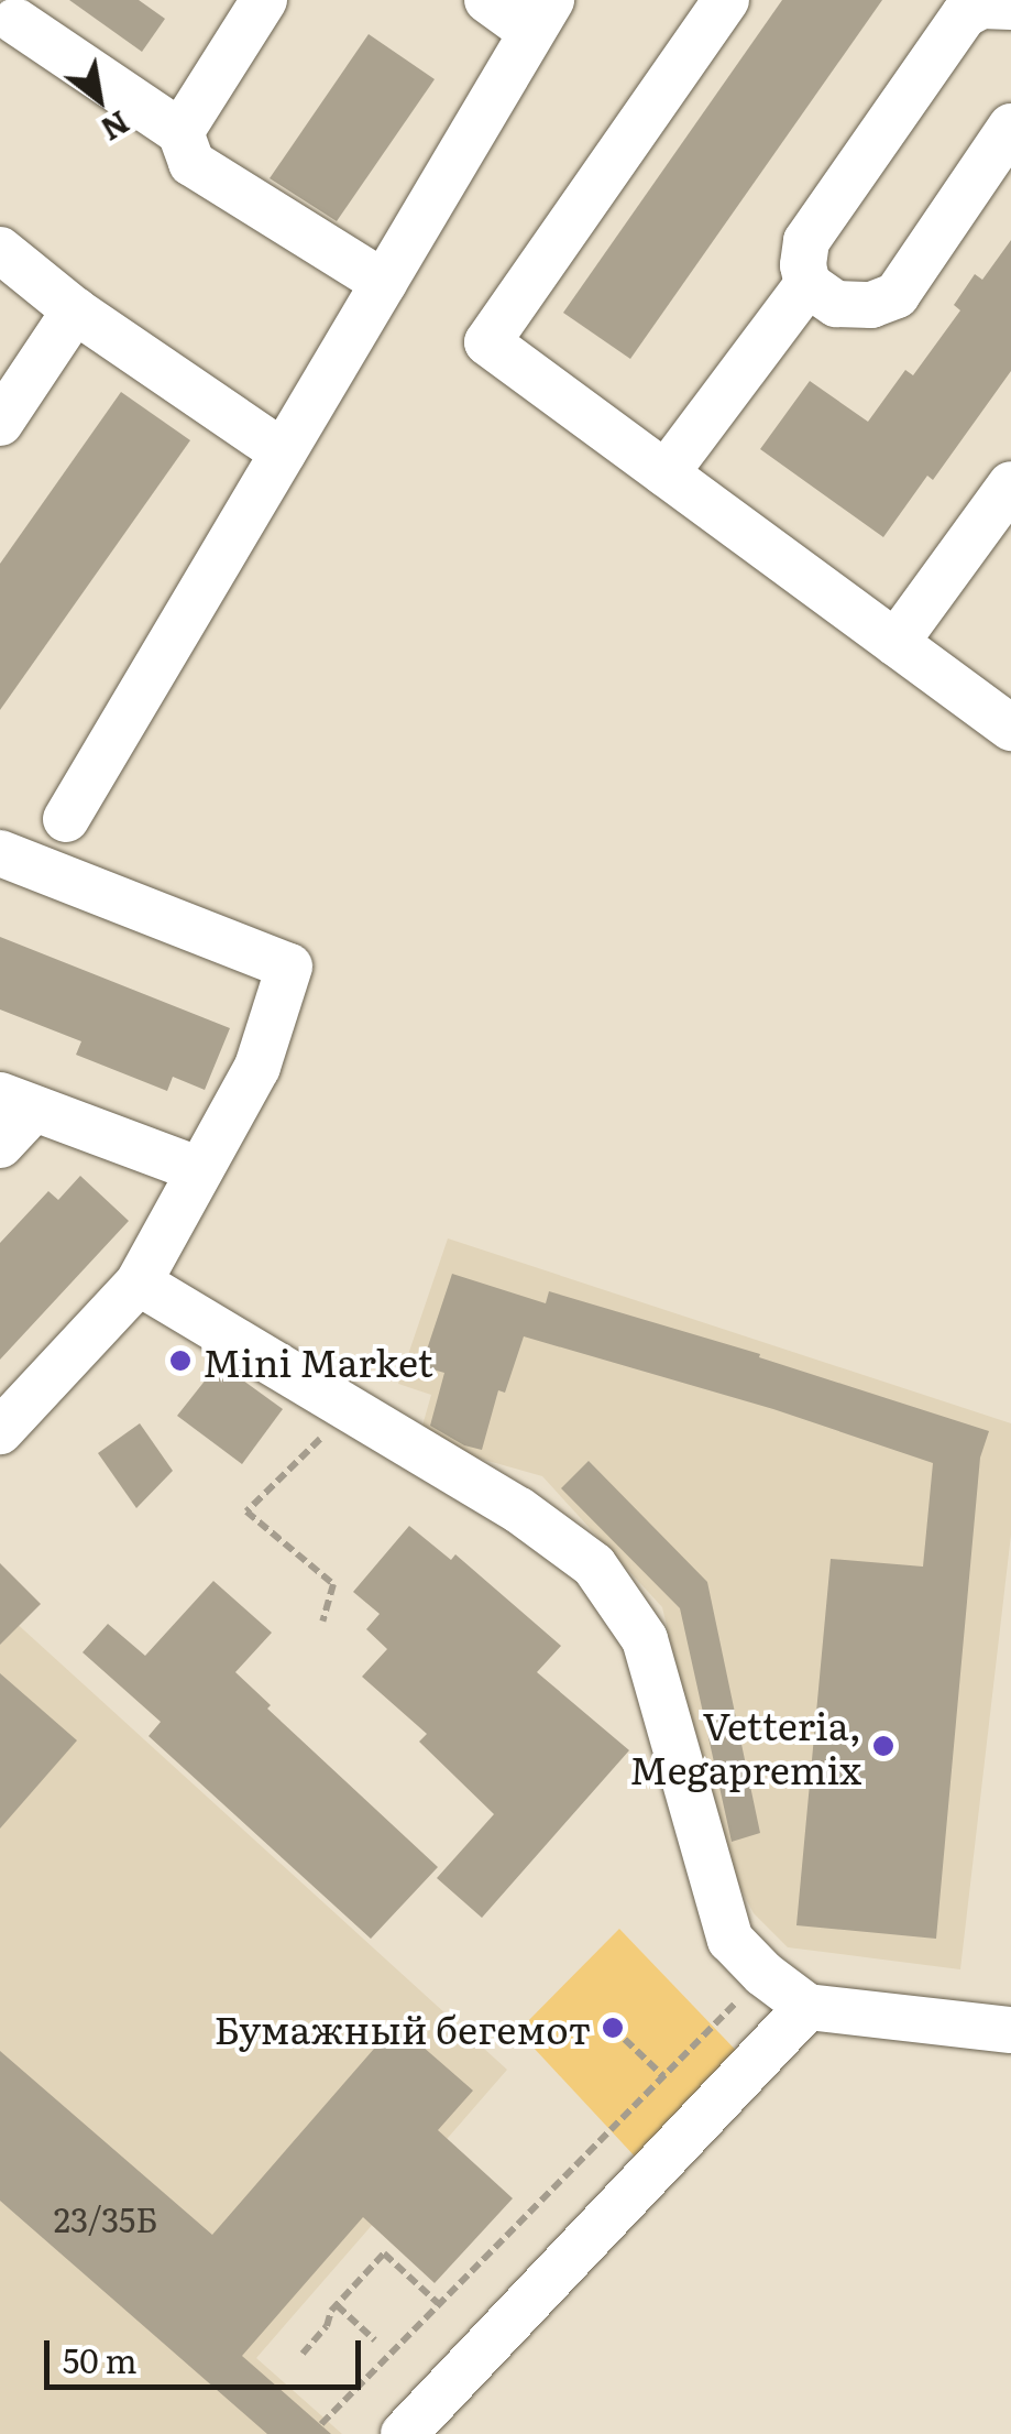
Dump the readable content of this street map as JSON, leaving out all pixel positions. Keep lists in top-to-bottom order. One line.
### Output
{"places":["Mini Market","Vetteria, Megapremix","Бумажный бегемот"],"house_numbers":["23/35Б"],"scale_bar":"50 m","north":"bottom right"}
